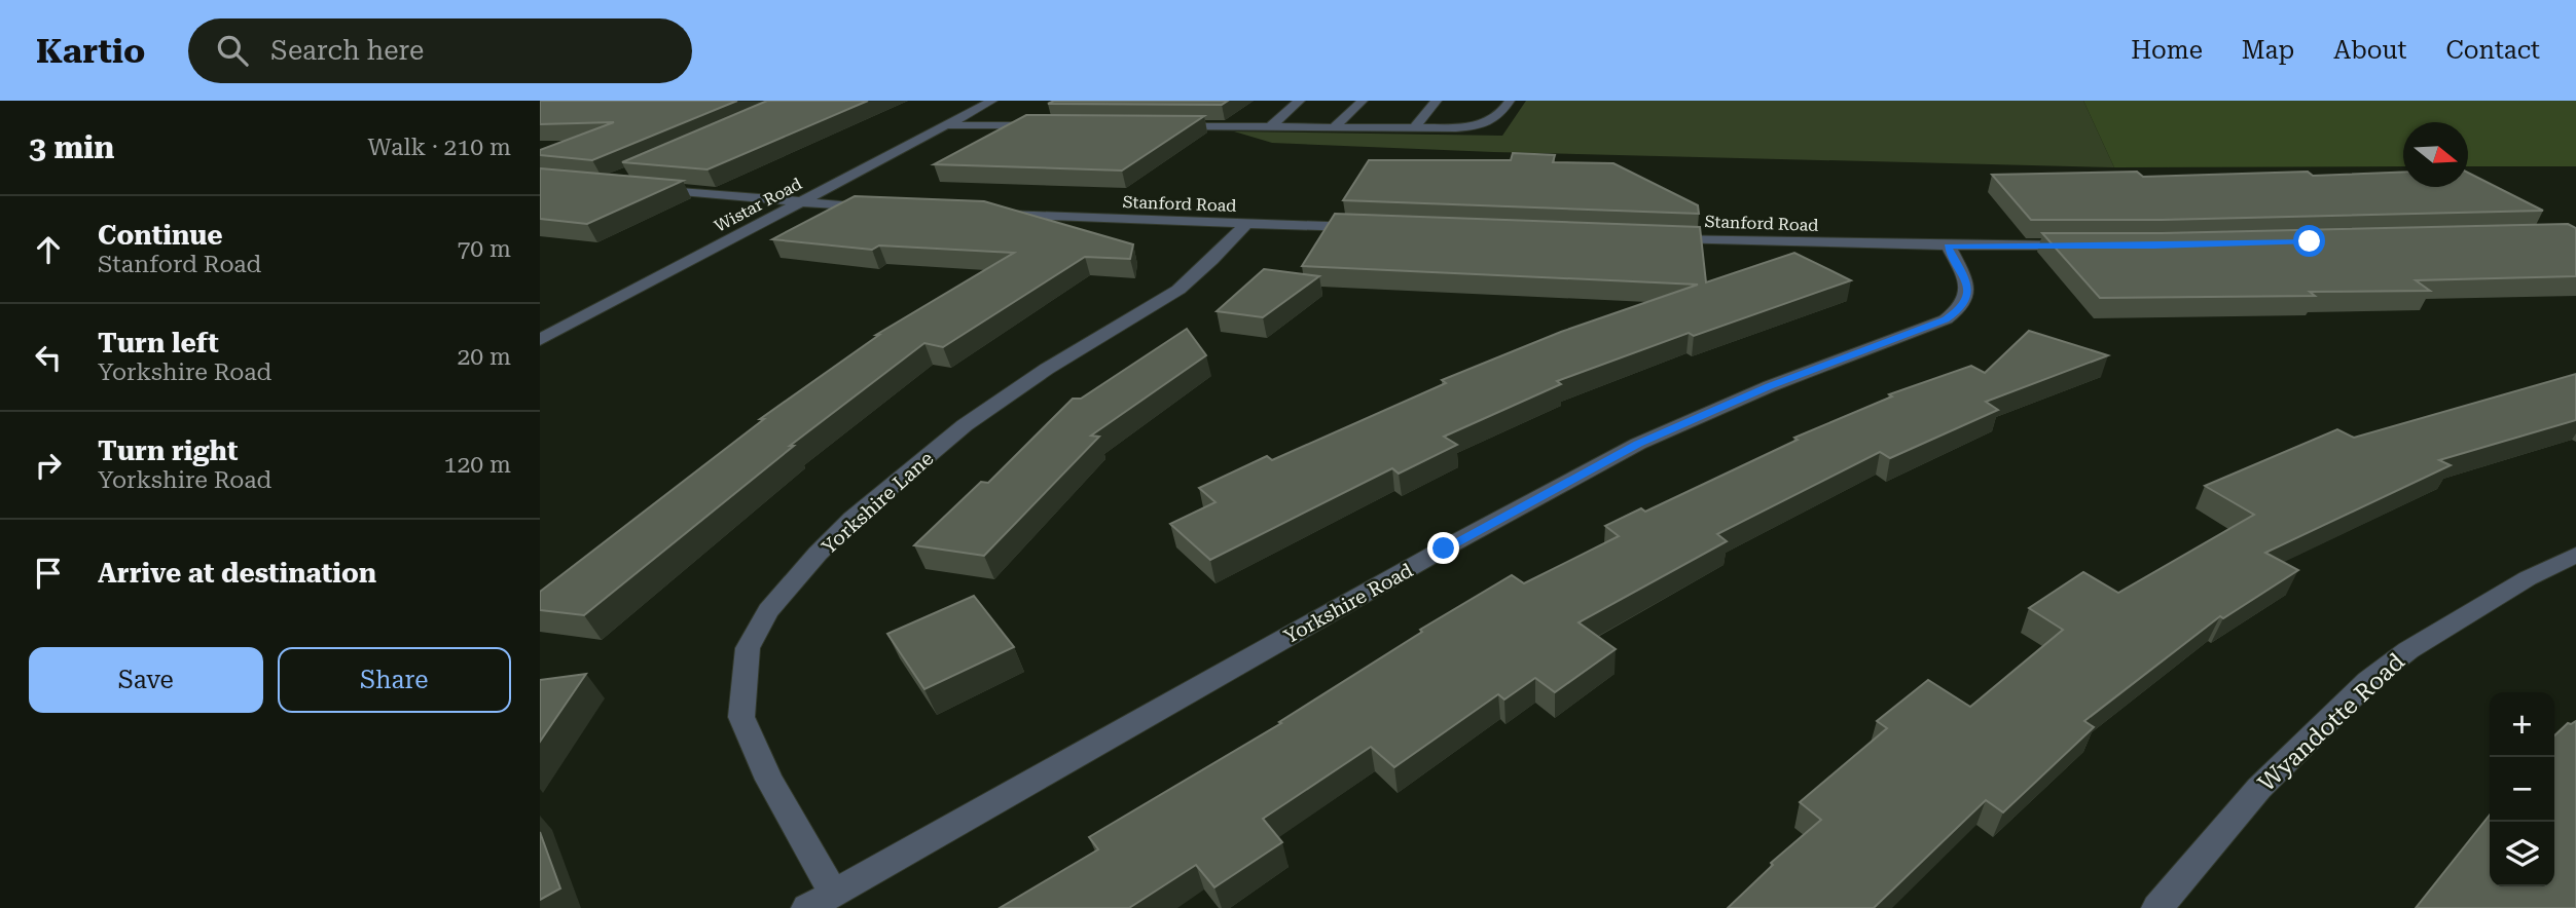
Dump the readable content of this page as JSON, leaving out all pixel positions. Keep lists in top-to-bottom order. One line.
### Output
{"streets":{"street":["Stanford Road","Wistar Road","Yorkshire Lane","Yorkshire Road","Wyandotte Road"]},"crossings":[["Stanford Road","Yorkshire Lane"],["Stanford Road","Yorkshire Road"],["Yorkshire Lane","Yorkshire Road"]],"north":"right","page":{"header":"Kartio","search":"Search here","nav":["Home","Map","About","Contact"],"heading":["3 min","Walk · 210 m"],"list":[["Continue","Stanford Road","70 m"],["Turn left","Yorkshire Road","20 m"],["Turn right","Yorkshire Road","120 m"],"Arrive at destination"],"buttons":["Save","Share"],"map_buttons":["+","−"]}}
